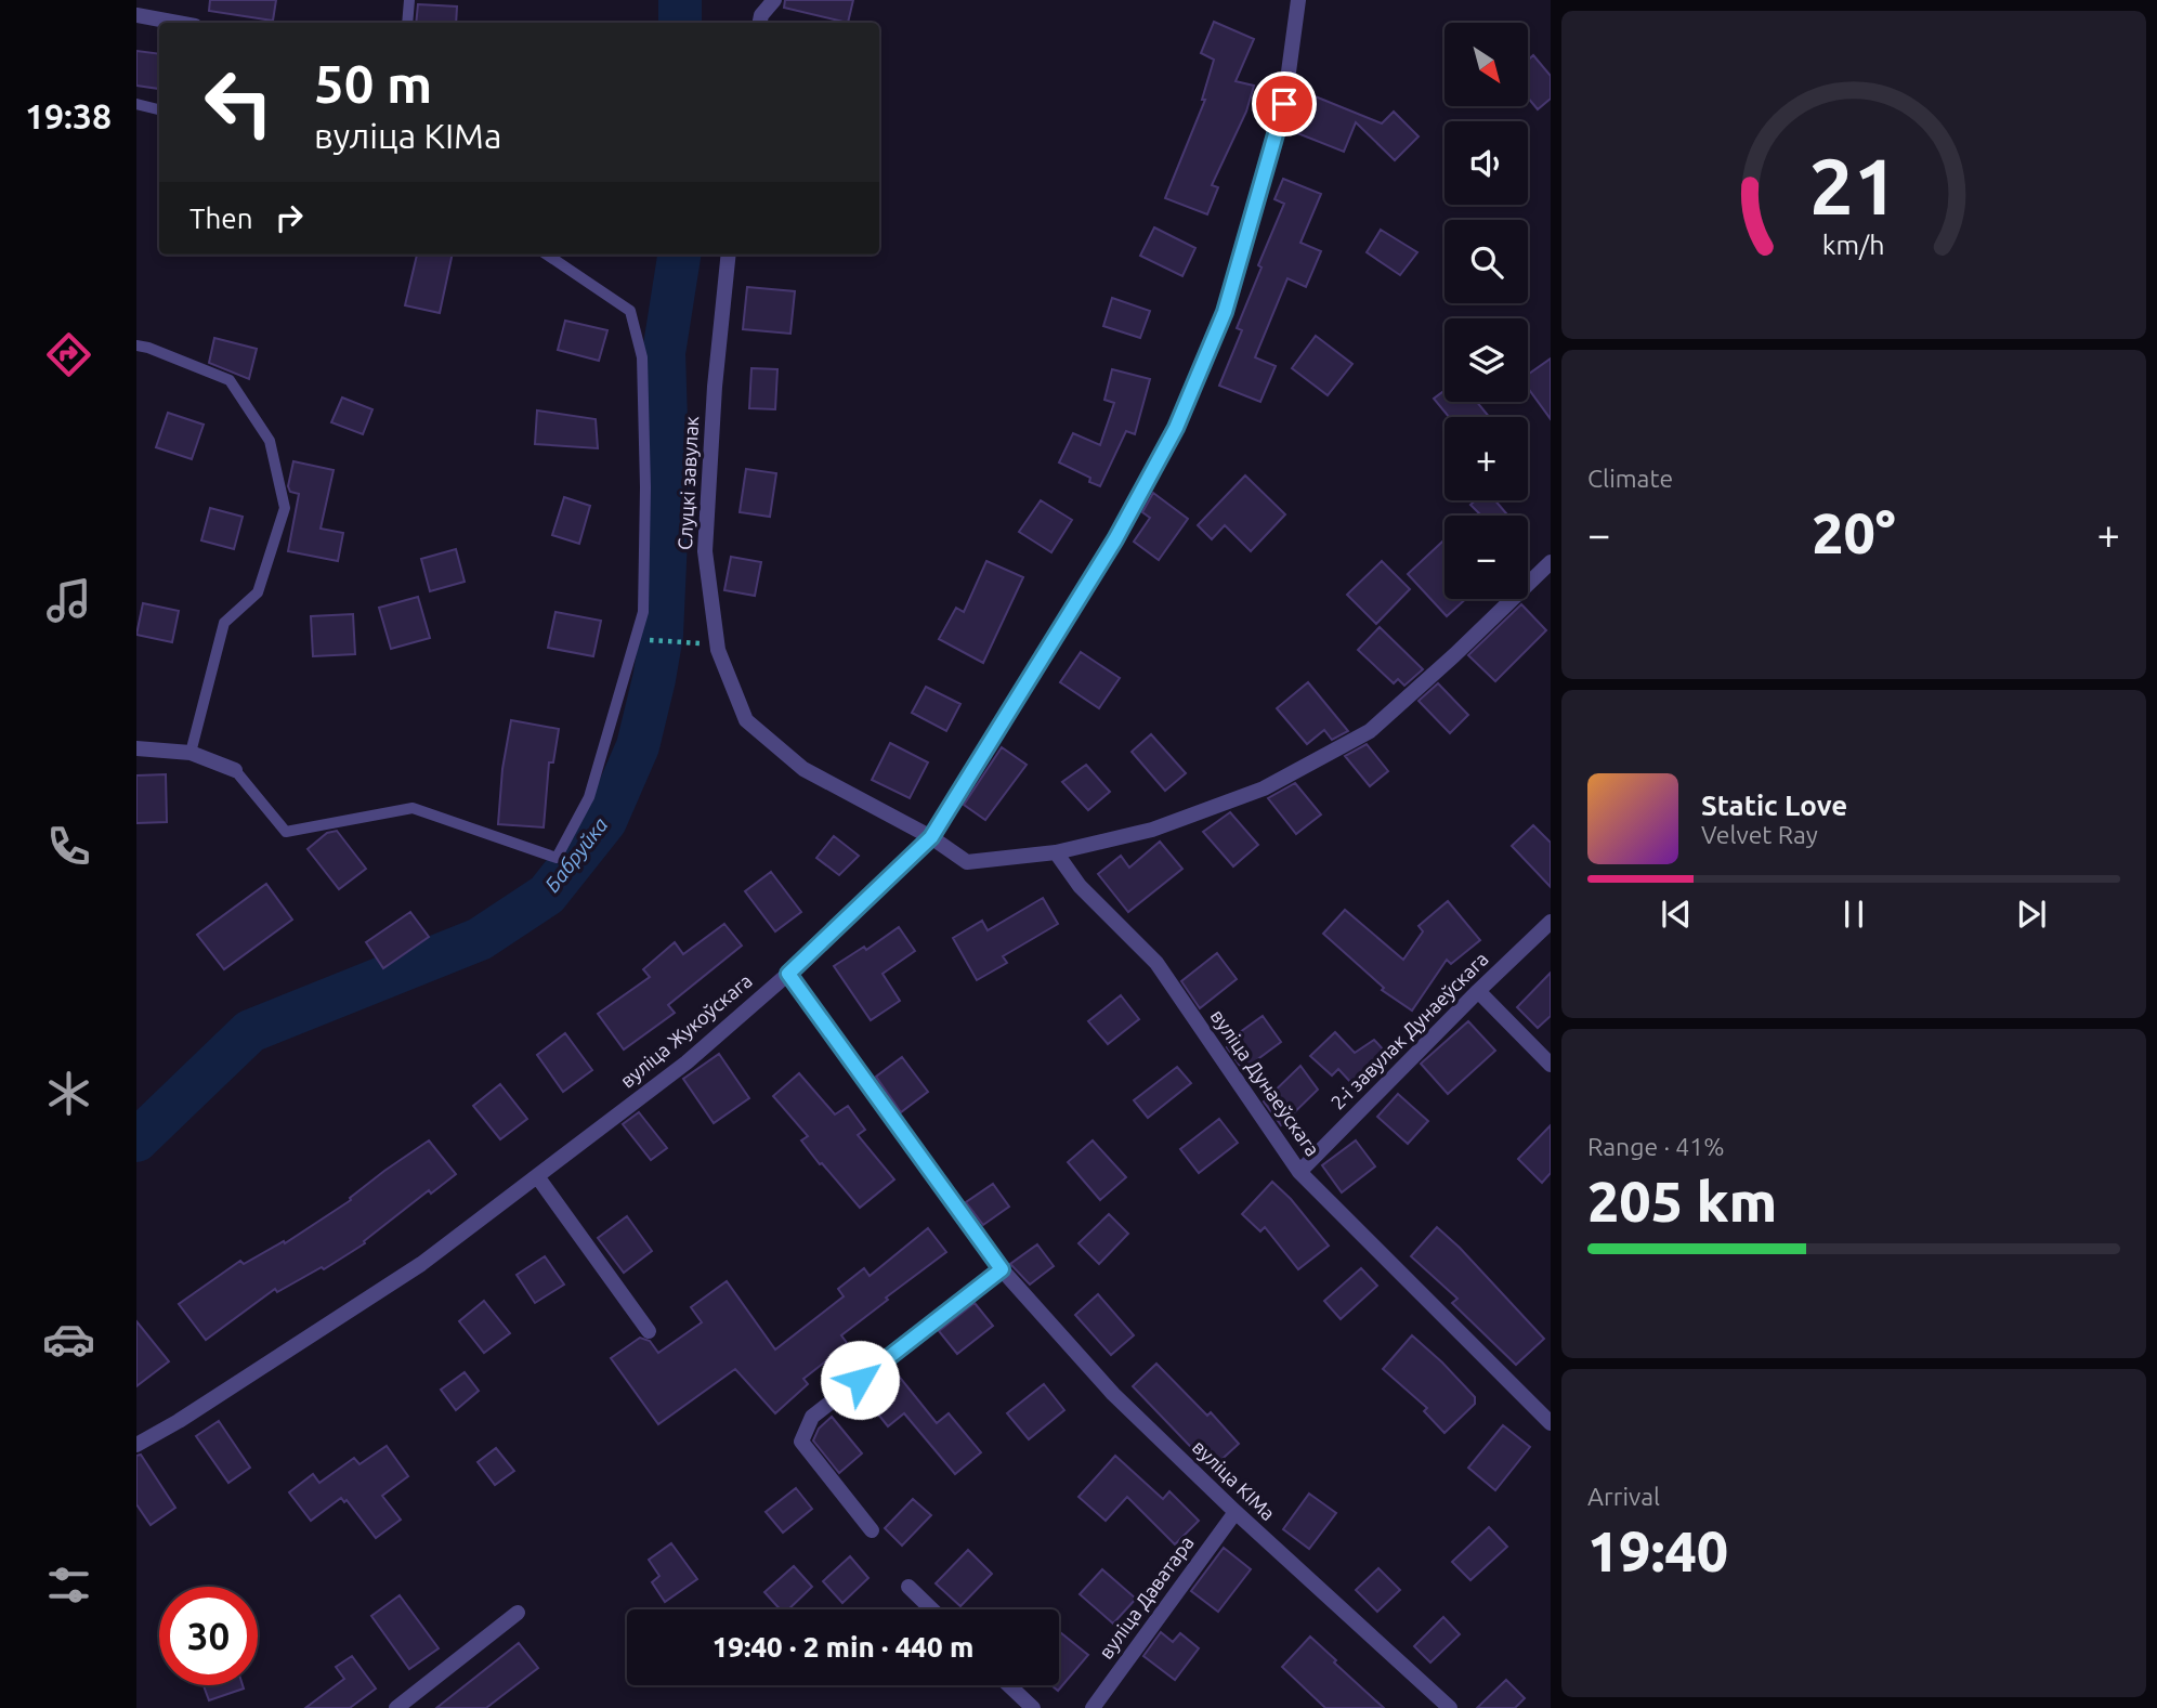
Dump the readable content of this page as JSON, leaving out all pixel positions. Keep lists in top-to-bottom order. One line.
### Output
{"streets":{"street":["Слуцкі завулак","вуліца Жукоўскага","2-і завулак Дунаеўскага","вуліца Дунаеўскага","вуліца КІМа","вуліца Даватара"]},"crossings":[["Слуцкі завулак","вуліца Жукоўскага"],["Слуцкі завулак","вуліца Дунаеўскага"],["вуліца Жукоўскага","вуліца КІМа"],["2-і завулак Дунаеўскага","вуліца Дунаеўскага"],["вуліца КІМа","вуліца Даватара"]],"water":["Бабруйка"],"north":"bottom right","page":{"tabs":"19:38","map_buttons":["+","−"],"turn":["50 m","вуліца КІМа"],"then":"Then","tile":["Climate",["Range · 41%","205 km"],["Arrival","19:40"]],"heat":["−","20°","+"],"song":["Static Love","Velvet Ray"],"limit":"30","trip":"19:40 · 2 min · 440 m","gauge":["21","km/h"]}}
